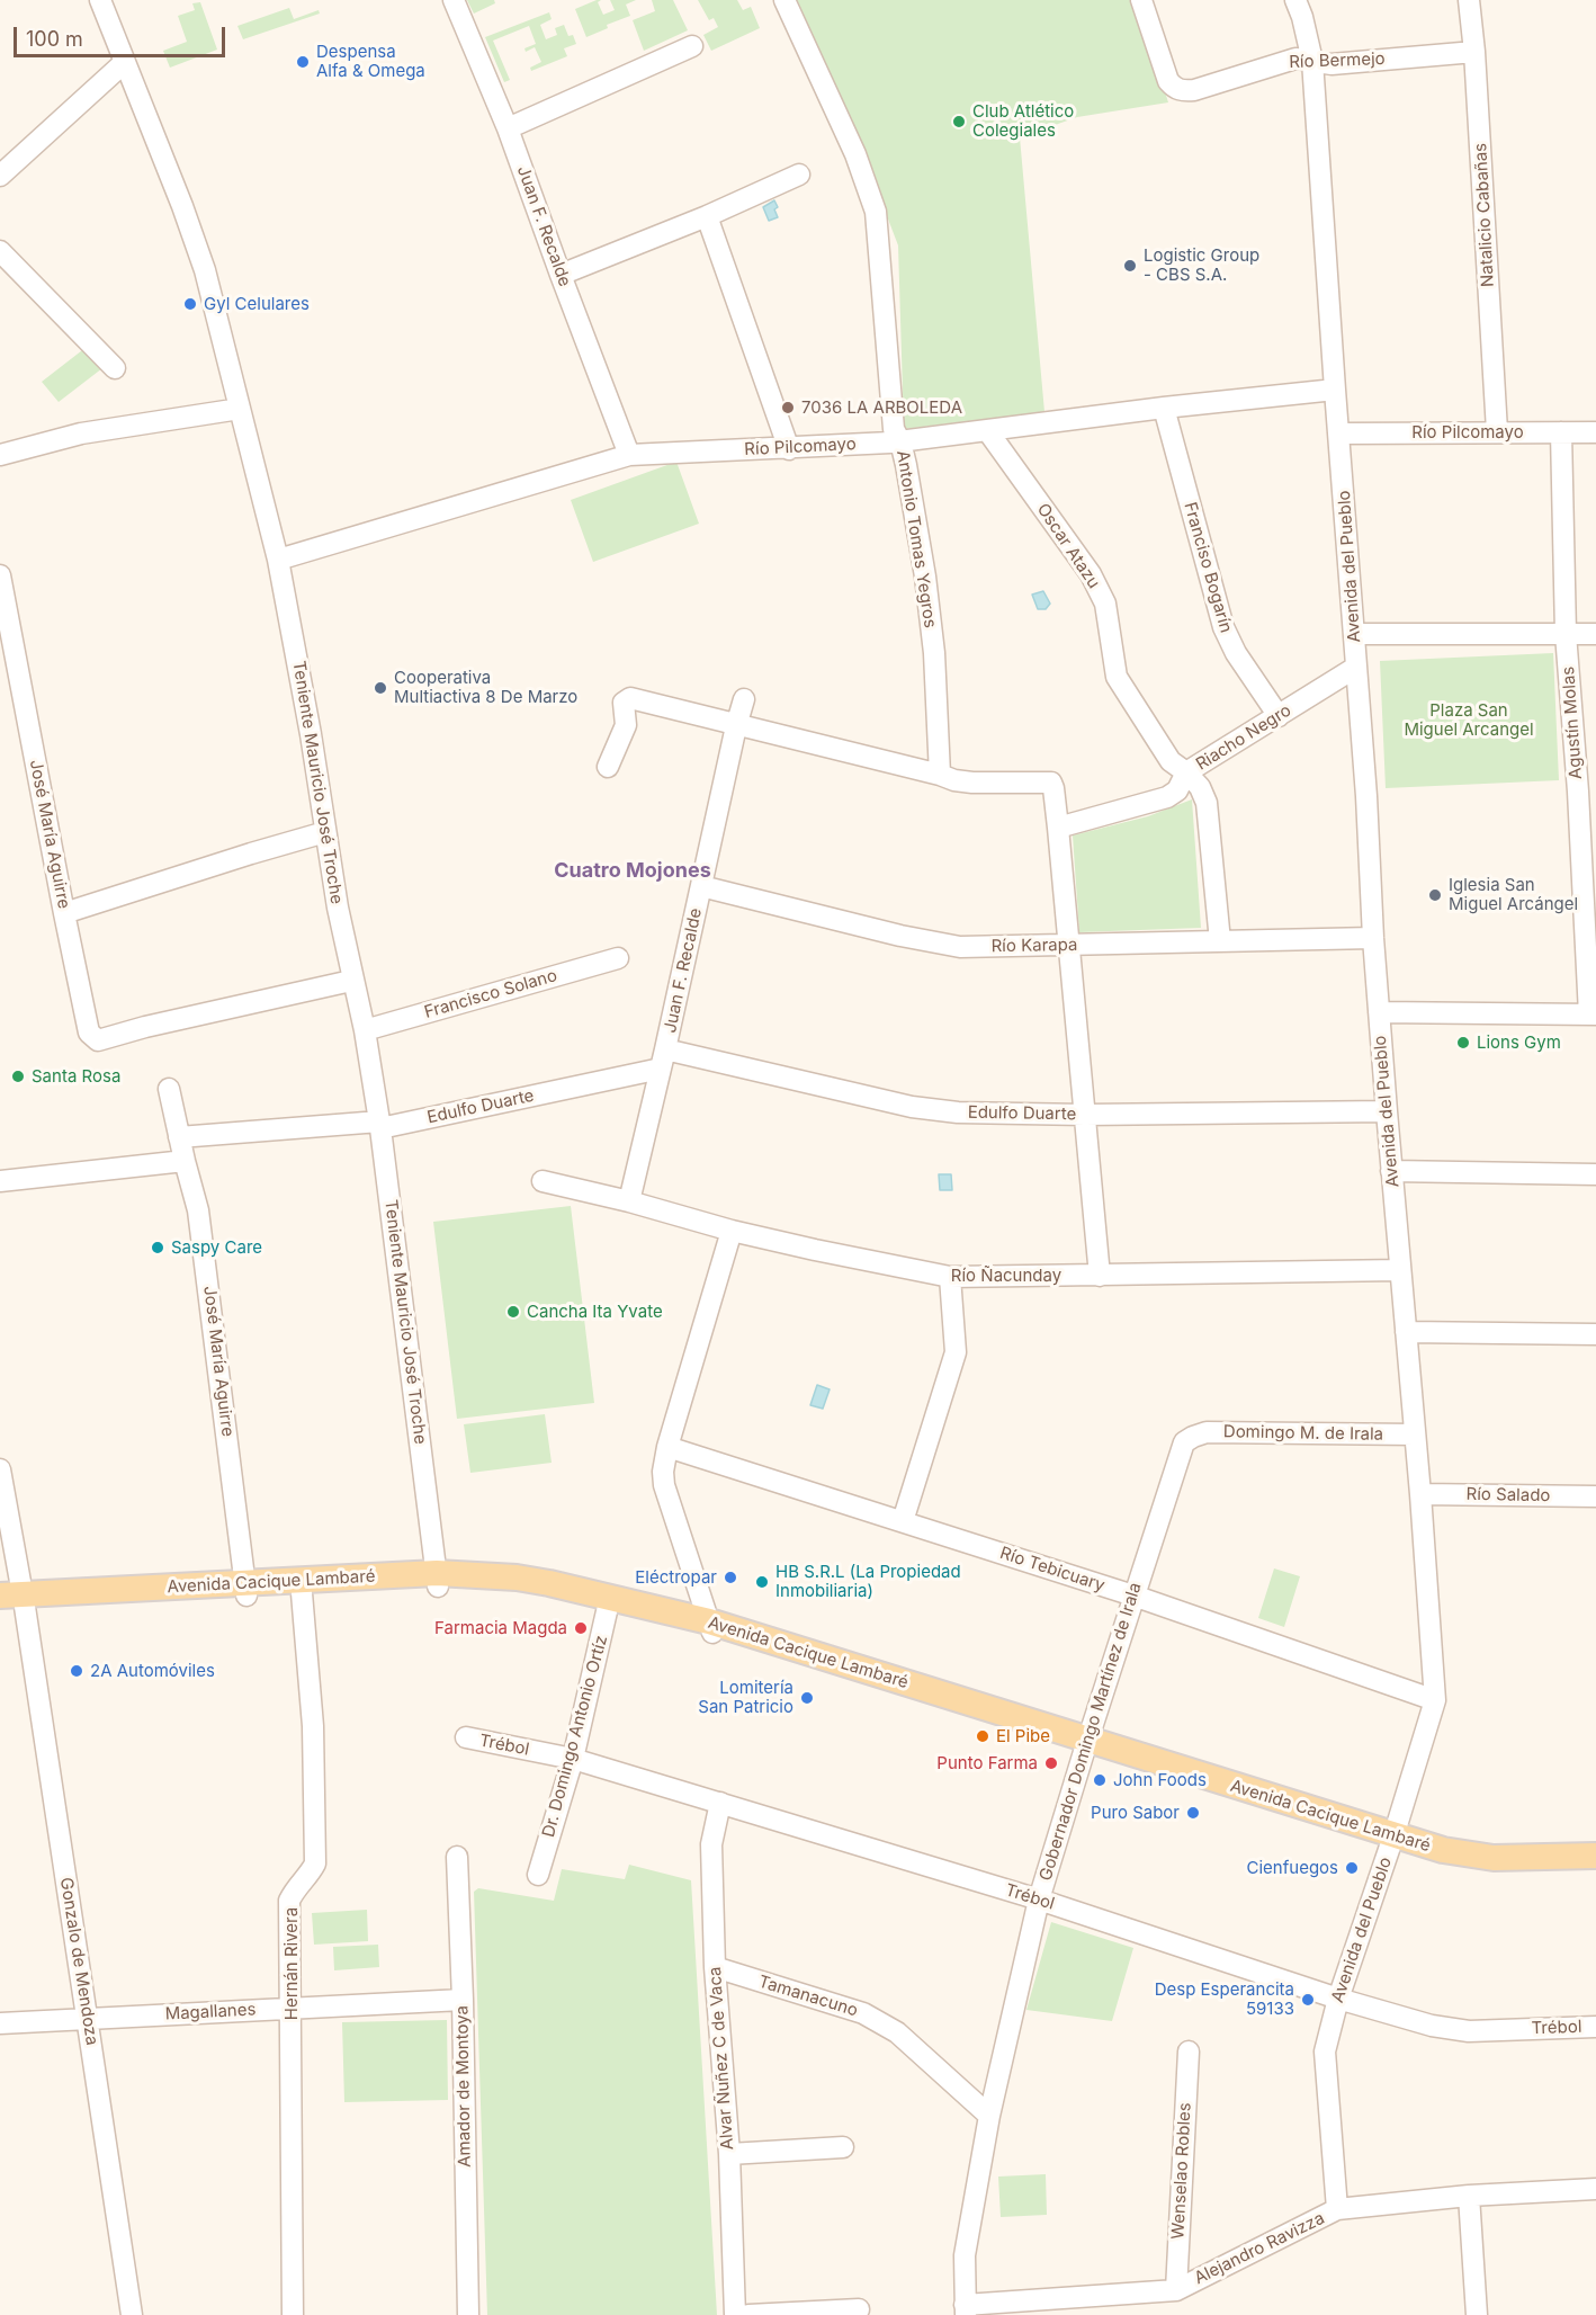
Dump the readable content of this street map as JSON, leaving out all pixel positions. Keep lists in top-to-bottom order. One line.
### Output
{"streets":{"main road":["Avenida Cacique Lambaré"],"street":["Río Bermejo","Natalicio Cabañas","Juan F. Recalde","Río Pilcomayo","Antonio Tomas Yegros","Oscar Atazu","Avenida del Pueblo","Franciso Bogarín","Agustín Molas","Riacho Negro","Teniente Mauricio José Troche","José María Aguirre","Río Karapa","Francisco Solano","Edulfo Duarte","Río Ñacunday","Domingo M. de Irala","Río Salado","Río Tebicuary","Gobernador Domingo Martínez de Irala","Dr. Domingo Antonio Ortíz","Trébol","Gonzalo de Mendoza","Hernán Rivera","Tamanacuno","Magallanes","Alvar Ñuñez C de Vaca","Amador de Montoya","Wenselao Robles","Alejandro Ravizza"]},"crossings":[["Río Bermejo","Natalicio Cabañas"],["Río Bermejo","Avenida del Pueblo"],["Natalicio Cabañas","Río Pilcomayo"],["Juan F. Recalde","Río Pilcomayo"],["Juan F. Recalde","Río Karapa"],["Juan F. Recalde","Edulfo Duarte"],["Juan F. Recalde","Río Ñacunday"],["Río Pilcomayo","Antonio Tomas Yegros"],["Río Pilcomayo","Oscar Atazu"],["Río Pilcomayo","Avenida del Pueblo"],["Río Pilcomayo","Franciso Bogarín"],["Río Pilcomayo","Agustín Molas"],["Río Pilcomayo","Teniente Mauricio José Troche"],["Oscar Atazu","Riacho Negro"],["Oscar Atazu","Río Karapa"],["Avenida del Pueblo","Riacho Negro"],["Avenida del Pueblo","Río Karapa"],["Avenida del Pueblo","Edulfo Duarte"],["Avenida del Pueblo","Río Ñacunday"],["Avenida del Pueblo","Domingo M. de Irala"],["Avenida del Pueblo","Río Salado"],["Avenida del Pueblo","Río Tebicuary"],["Avenida del Pueblo","Avenida Cacique Lambaré"],["Avenida del Pueblo","Trébol"],["Avenida del Pueblo","Alejandro Ravizza"],["Franciso Bogarín","Riacho Negro"],["Teniente Mauricio José Troche","José María Aguirre"],["Teniente Mauricio José Troche","Francisco Solano"],["Teniente Mauricio José Troche","Edulfo Duarte"],["Teniente Mauricio José Troche","Avenida Cacique Lambaré"],["José María Aguirre","Edulfo Duarte"],["José María Aguirre","Avenida Cacique Lambaré"],["Domingo M. de Irala","Gobernador Domingo Martínez de Irala"],["Río Tebicuary","Gobernador Domingo Martínez de Irala"],["Avenida Cacique Lambaré","Gobernador Domingo Martínez de Irala"],["Avenida Cacique Lambaré","Dr. Domingo Antonio Ortíz"],["Avenida Cacique Lambaré","Gonzalo de Mendoza"],["Avenida Cacique Lambaré","Hernán Rivera"],["Gobernador Domingo Martínez de Irala","Trébol"],["Gobernador Domingo Martínez de Irala","Tamanacuno"],["Gobernador Domingo Martínez de Irala","Alejandro Ravizza"],["Dr. Domingo Antonio Ortíz","Trébol"],["Trébol","Alvar Ñuñez C de Vaca"],["Gonzalo de Mendoza","Magallanes"],["Hernán Rivera","Magallanes"],["Tamanacuno","Alvar Ñuñez C de Vaca"],["Magallanes","Amador de Montoya"],["Wenselao Robles","Alejandro Ravizza"]],"districts":["Cuatro Mojones"],"parks":["Plaza San Miguel Arcangel"],"places":["Despensa Alfa & Omega","Club Atlético Colegiales","Logistic Group - CBS S.A.","Gyl Celulares","7036 LA ARBOLEDA","Cooperativa Multiactiva 8 De Marzo","Iglesia San Miguel Arcángel","Lions Gym","Santa Rosa","Saspy Care","Cancha Ita Yvate","Eléctropar","HB S.R.L (La Propiedad Inmobiliaria)","Farmacia Magda","2A Automóviles","Lomitería San Patricio","El Pibe","Punto Farma","John Foods","Puro Sabor","Cienfuegos","Desp Esperancita 59133"],"scale_bar":"100 m"}
